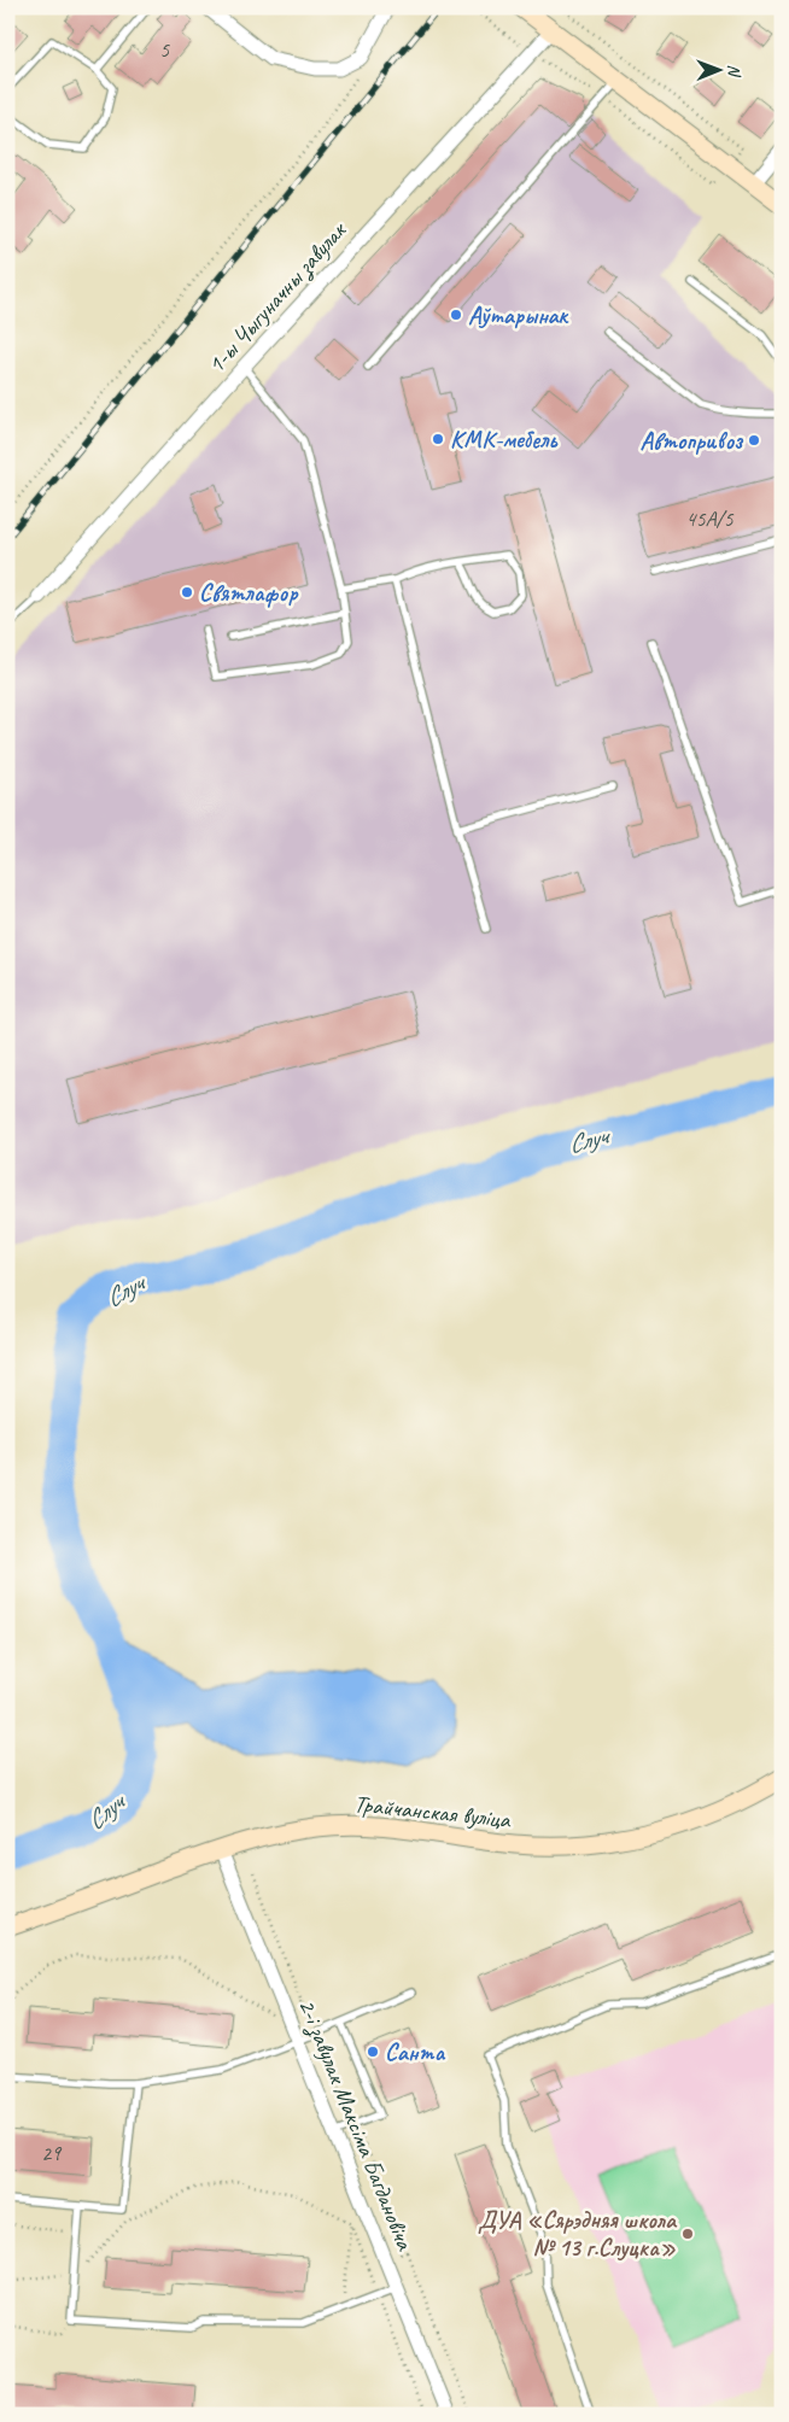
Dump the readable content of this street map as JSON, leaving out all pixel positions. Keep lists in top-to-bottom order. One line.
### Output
{"streets":{"street":["1-ы Чыгуначны завулак","Трайчанская вуліца","2-і завулак Максіма Багдановіча"]},"crossings":[["Трайчанская вуліца","2-і завулак Максіма Багдановіча"]],"water":["Случ"],"places":["Аўтарынак","КМК-мебель","Автопривоз","Святлафор","Санта","ДУА «Сярэдняя школа № 13 г.Слуцка»"],"house_numbers":["5","45А/5","29"],"north":"right"}
